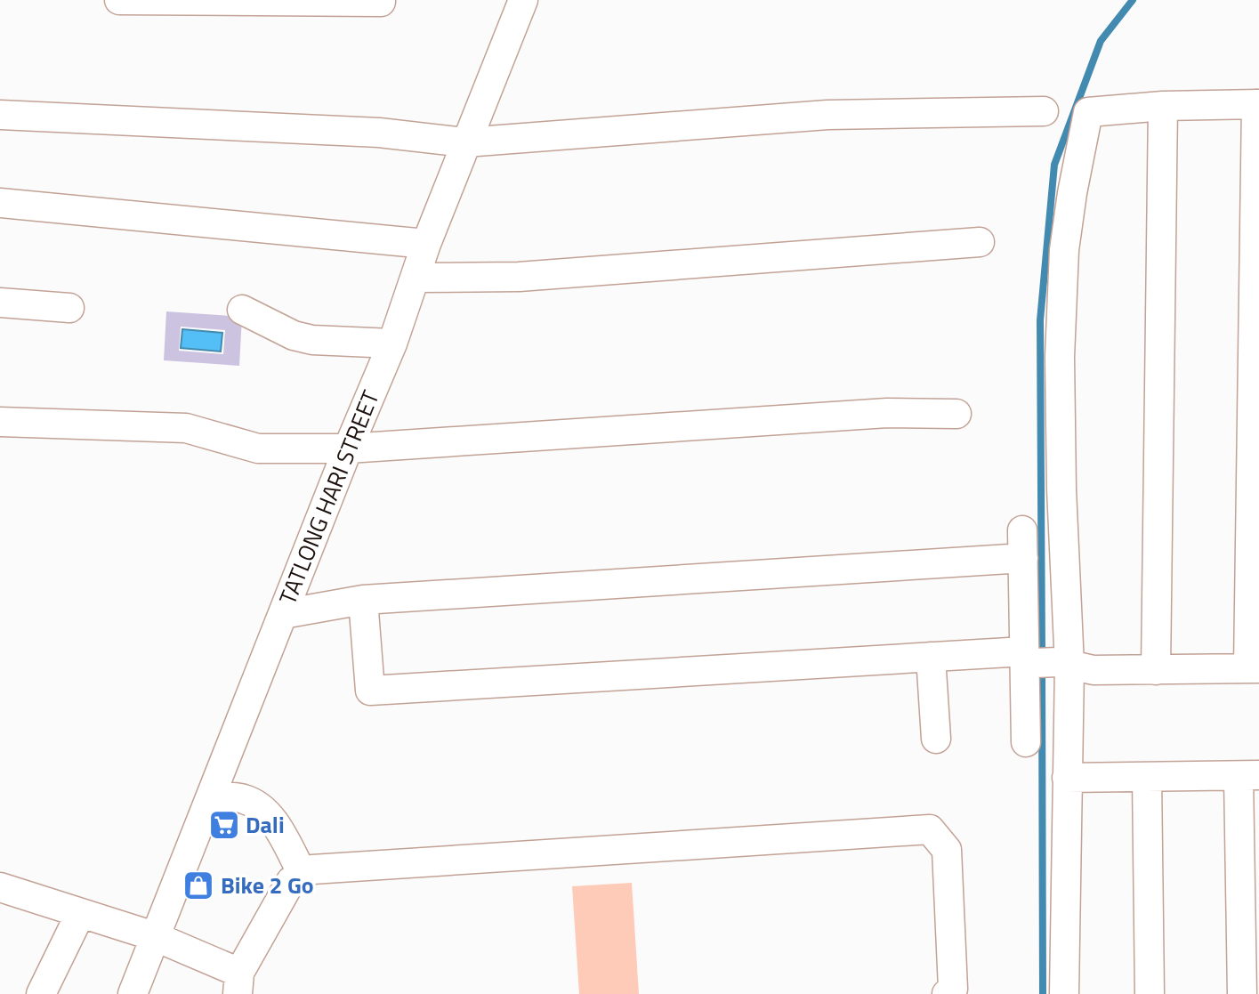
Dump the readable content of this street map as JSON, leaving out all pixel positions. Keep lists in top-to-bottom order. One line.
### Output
{"streets":{"street":["TATLONG HARI STREET"]},"places":{"supermarket":["Dali"],"shop":["Bike 2 Go"]}}
